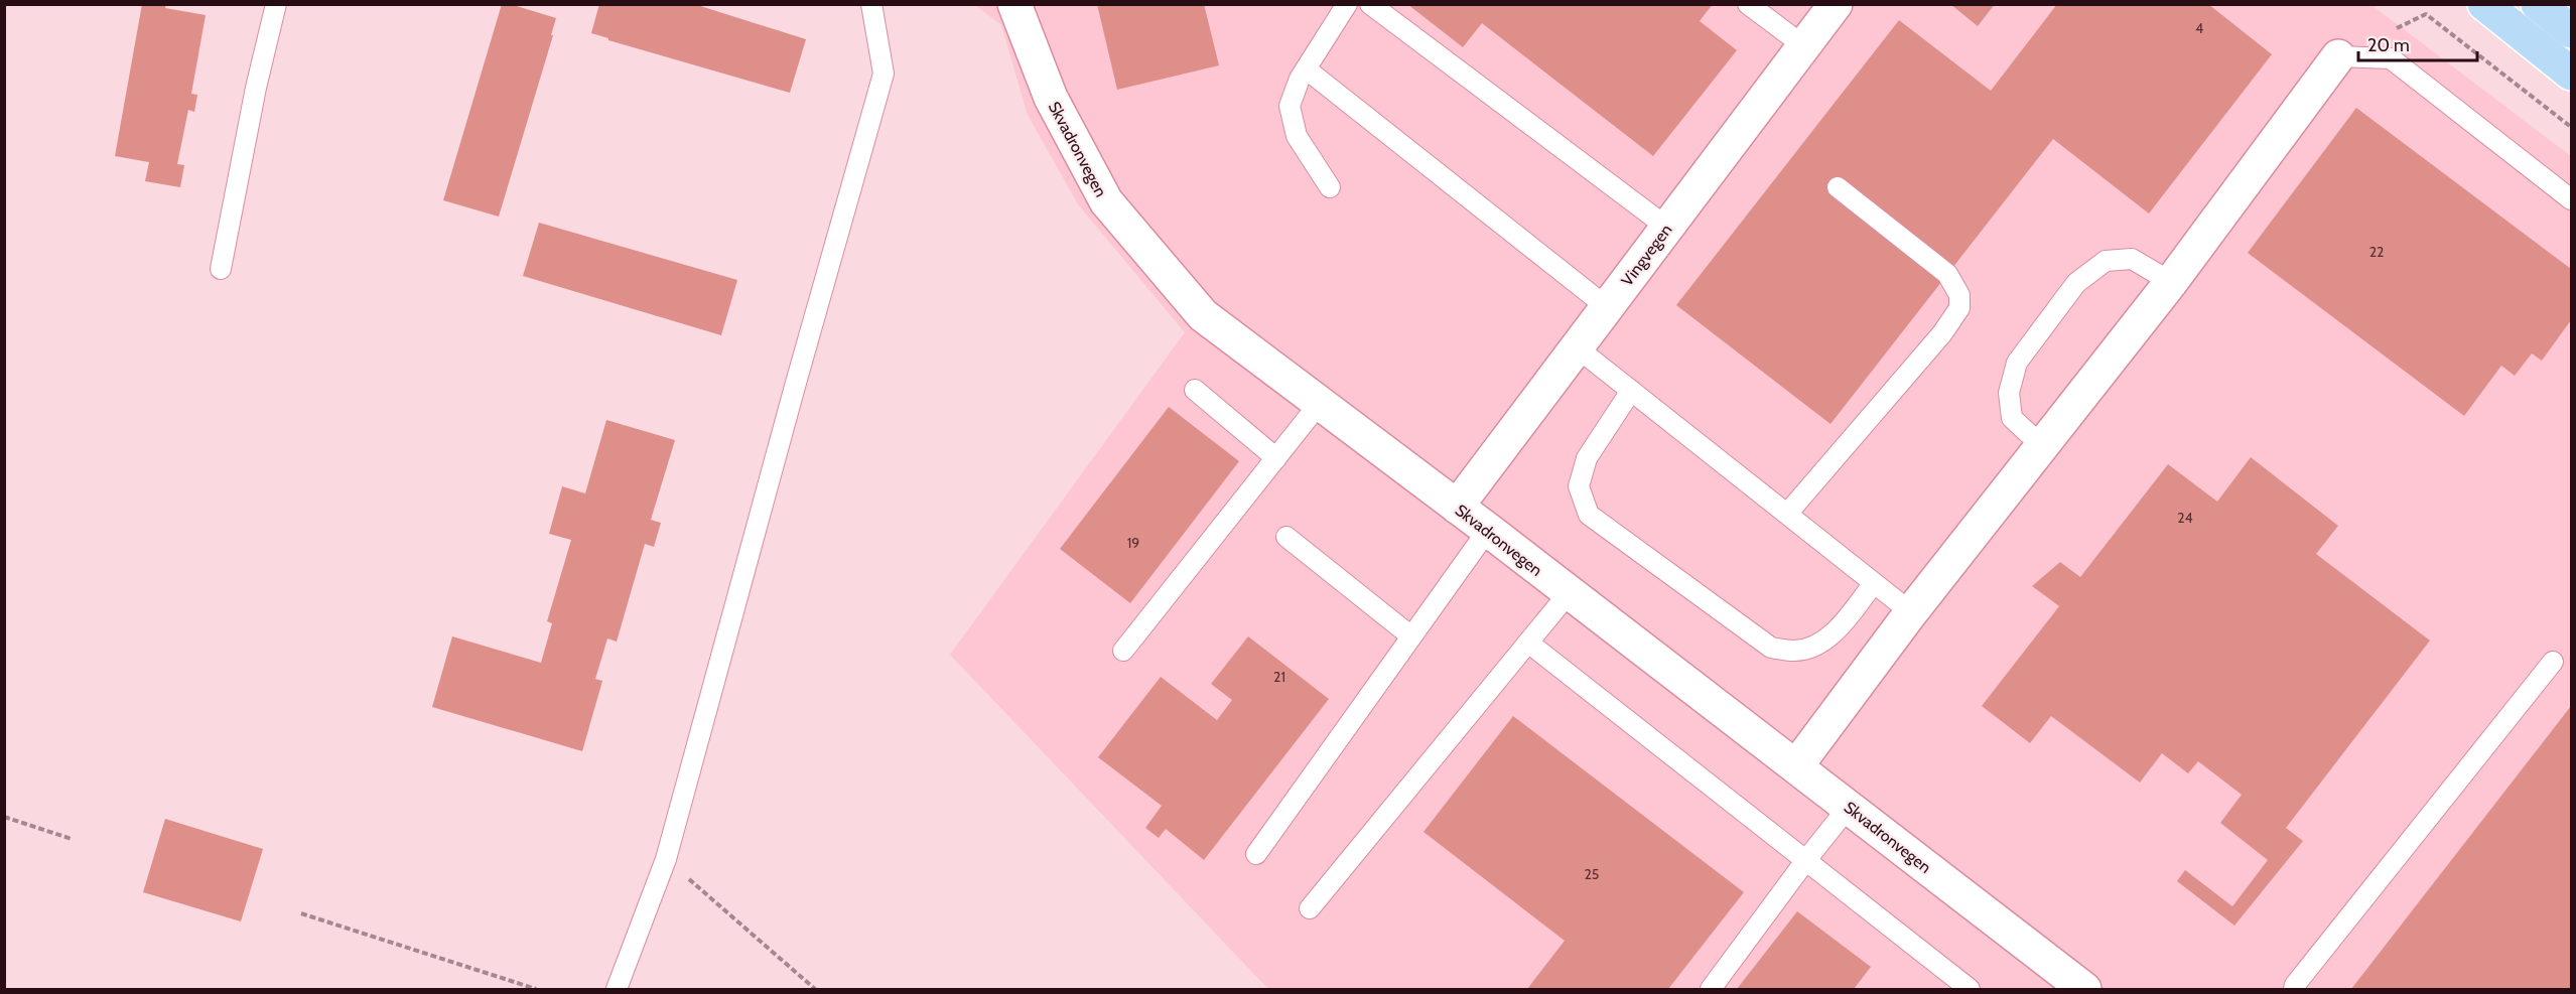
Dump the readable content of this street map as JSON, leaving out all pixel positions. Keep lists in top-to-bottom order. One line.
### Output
{"streets":{"street":["Skvadronvegen","Vingvegen"]},"crossings":[["Skvadronvegen","Vingvegen"]],"house_numbers":["4","22","24","19","21","25"],"scale_bar":"20 m"}
